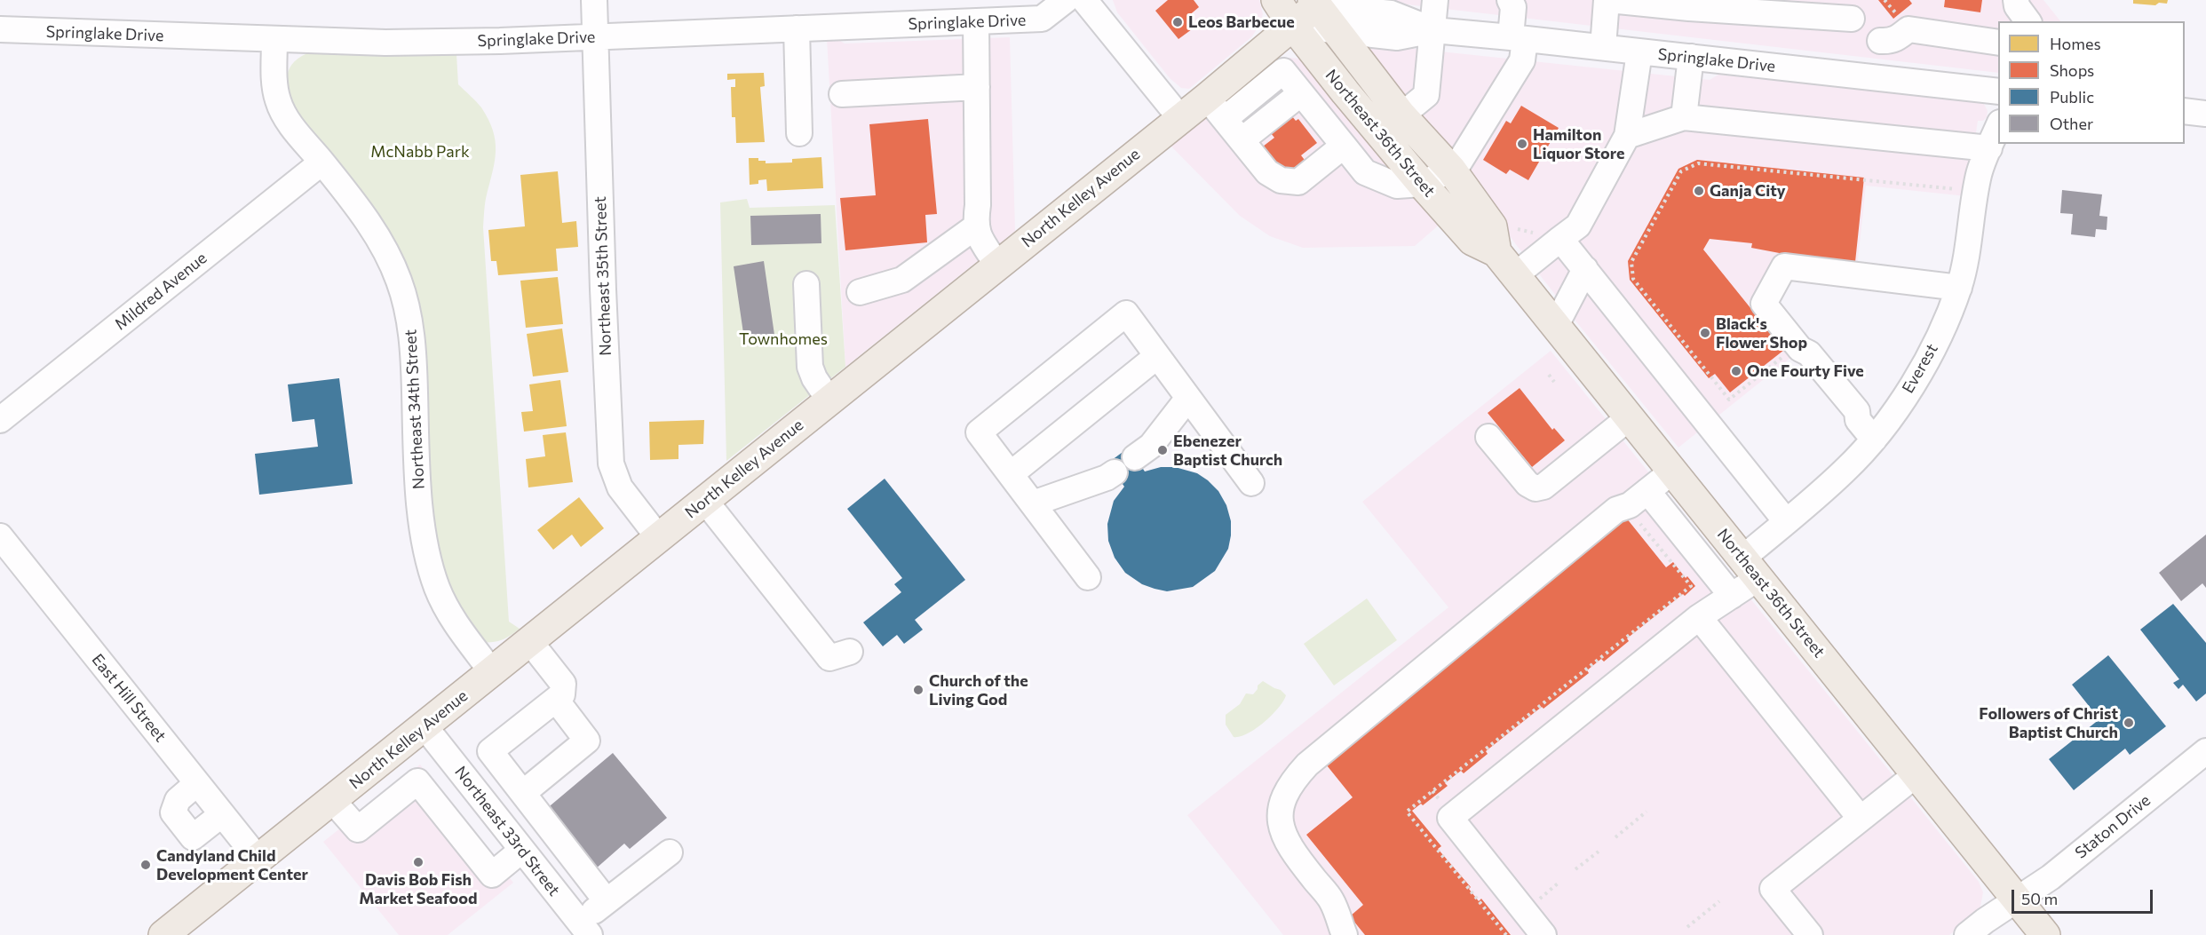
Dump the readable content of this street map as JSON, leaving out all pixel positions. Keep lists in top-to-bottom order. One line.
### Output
{"streets":{"main road":["Northeast 36th Street","North Kelley Avenue"],"street":["Springlake Drive","Northeast 35th Street","Mildred Avenue","Everest","Northeast 34th Street","East Hill Street","Staton Drive","Northeast 33rd Street"]},"crossings":[["Springlake Drive","Northeast 36th Street"],["Springlake Drive","North Kelley Avenue"],["Springlake Drive","Northeast 35th Street"],["Springlake Drive","Northeast 34th Street"],["Northeast 36th Street","North Kelley Avenue"],["Northeast 36th Street","Everest"],["Northeast 36th Street","Staton Drive"],["North Kelley Avenue","Northeast 35th Street"],["North Kelley Avenue","Northeast 34th Street"],["North Kelley Avenue","East Hill Street"],["North Kelley Avenue","Northeast 33rd Street"],["Mildred Avenue","Northeast 34th Street"]],"parks":["McNabb Park","Townhomes"],"places":["Leos Barbecue","Hamilton Liquor Store","Ganja City","Black's Flower Shop","One Fourty Five","Ebenezer Baptist Church","Church of the Living God","Followers of Christ Baptist Church","Davis Bob Fish Market Seafood","Candyland Child Development Center"],"legend":["Homes","Shops","Public","Other"],"scale_bar":"50 m"}
